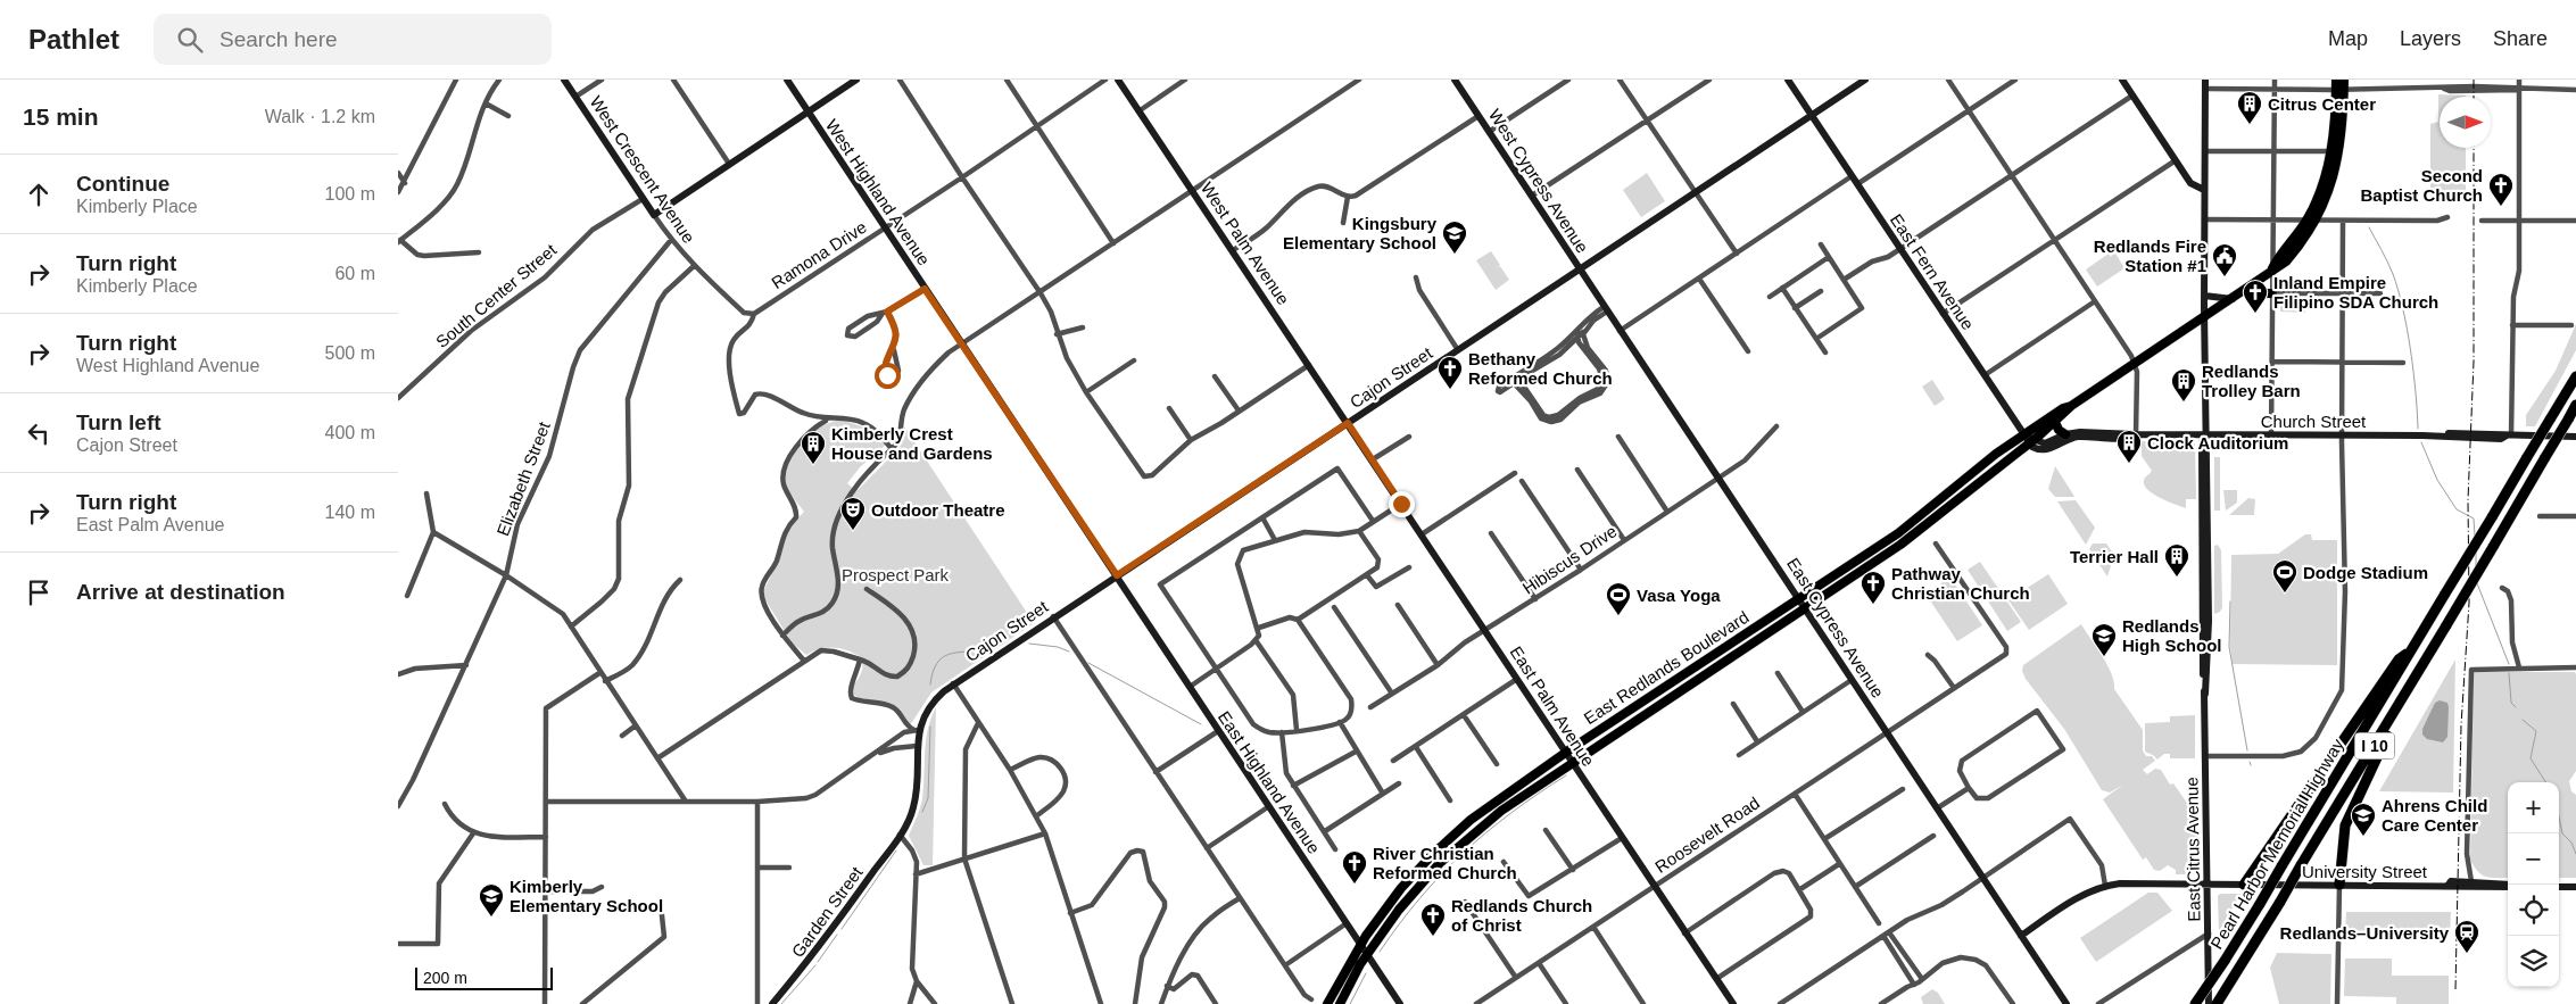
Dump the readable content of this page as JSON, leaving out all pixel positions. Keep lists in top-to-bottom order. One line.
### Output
{"streets":{"highway":["I 10","Pearl Harbor Memorial Highway"],"main road":["East Redlands Boulevard"],"street":["West Crescent Avenue","West Cypress Avenue","West Highland Avenue","West Palm Avenue","Ramona Drive","East Fern Avenue","South Center Street","Cajon Street","Church Street","Elizabeth Street","Hibiscus Drive","East Cypress Avenue","East Palm Avenue","East Highland Avenue","Roosevelt Road","East Citrus Avenue","University Street","Garden Street"]},"crossings":[["West Crescent Avenue","Ramona Drive"],["West Crescent Avenue","South Center Street"],["West Crescent Avenue","Elizabeth Street"],["West Cypress Avenue","Cajon Street"],["West Cypress Avenue","East Cypress Avenue"],["West Highland Avenue","Ramona Drive"],["West Highland Avenue","Cajon Street"],["West Highland Avenue","East Highland Avenue"],["West Palm Avenue","Cajon Street"],["West Palm Avenue","East Palm Avenue"],["East Fern Avenue","Cajon Street"],["East Fern Avenue","East Redlands Boulevard"],["Cajon Street","East Cypress Avenue"],["Cajon Street","East Palm Avenue"],["Cajon Street","East Highland Avenue"],["Cajon Street","Garden Street"],["Church Street","East Citrus Avenue"],["Hibiscus Drive","East Cypress Avenue"],["Hibiscus Drive","East Palm Avenue"],["East Cypress Avenue","East Redlands Boulevard"],["East Cypress Avenue","Roosevelt Road"],["East Cypress Avenue","University Street"],["East Redlands Boulevard","East Palm Avenue"],["East Redlands Boulevard","East Highland Avenue"],["East Redlands Boulevard","East Citrus Avenue"],["East Palm Avenue","Roosevelt Road"],["East Citrus Avenue","University Street"]],"parks":["Prospect Park"],"places":{"building":["Citrus Center","Redlands Trolley Barn","Clock Auditorium","Kimberly Crest House and Gardens","Terrier Hall"],"church":["Second Baptist Church","Inland Empire Filipino SDA Church","Bethany Reformed Church","Pathway Christian Church","River Christian Reformed Church","Redlands Church of Christ"],"school or university":["Kingsbury Elementary School","Redlands High School","Ahrens Child Care Center","Kimberly Elementary School"],"public building":["Redlands Fire Station #1"],"theatre":["Outdoor Theatre"],"sports":["Dodge Stadium","Vasa Yoga"],"station":["Redlands–University"]},"scale_bar":"200 m","north":"right","page":{"header":"Pathlet","search":"Search here","nav":["Map","Layers","Share"],"heading":["15 min","Walk · 1.2 km"],"list":[["Continue","Kimberly Place","100 m"],["Turn right","Kimberly Place","60 m"],["Turn right","West Highland Avenue","500 m"],["Turn left","Cajon Street","400 m"],["Turn right","East Palm Avenue","140 m"],"Arrive at destination"],"map_buttons":["+","−"],"scale":"200 m"}}
